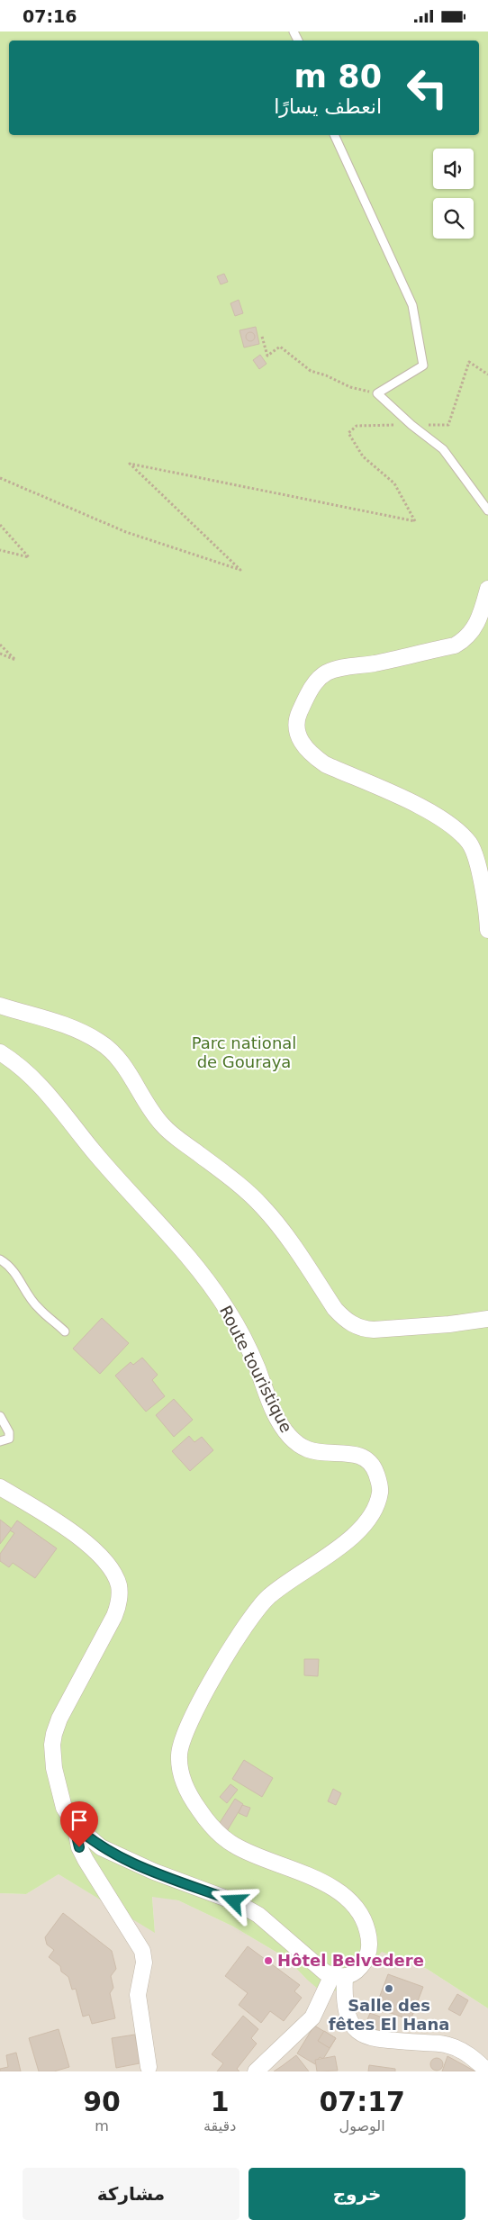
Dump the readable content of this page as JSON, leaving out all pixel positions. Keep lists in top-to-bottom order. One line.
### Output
{"streets":{"street":["Route touristique"]},"parks":["Parc national de Gouraya"],"places":["Hôtel Belvedere","Salle des fêtes El Hana"],"page":{"status":"07:16","turn":["80 m","انعطف يسارًا"],"eta":["07:17","الوصول","1","دقيقة","90","m"],"buttons":["خروج","مشاركة"]}}
